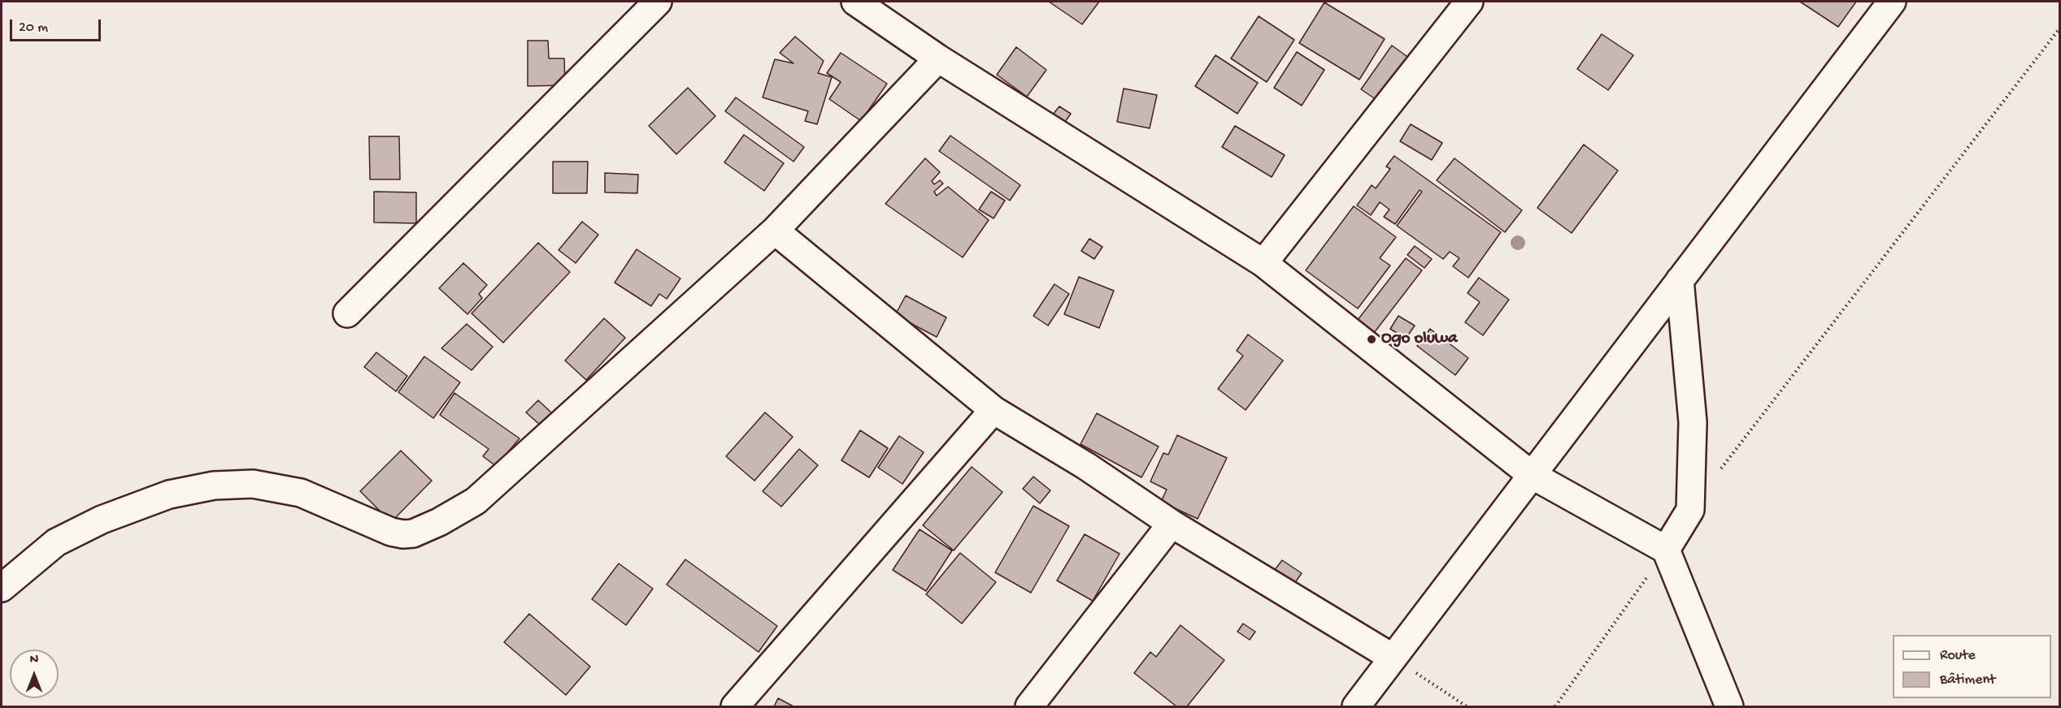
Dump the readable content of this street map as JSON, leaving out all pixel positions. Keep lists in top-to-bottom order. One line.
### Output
{"places":["Ogo oluwa"],"legend":["Route","Bâtiment"],"scale_bar":"20 m","north":"top"}
